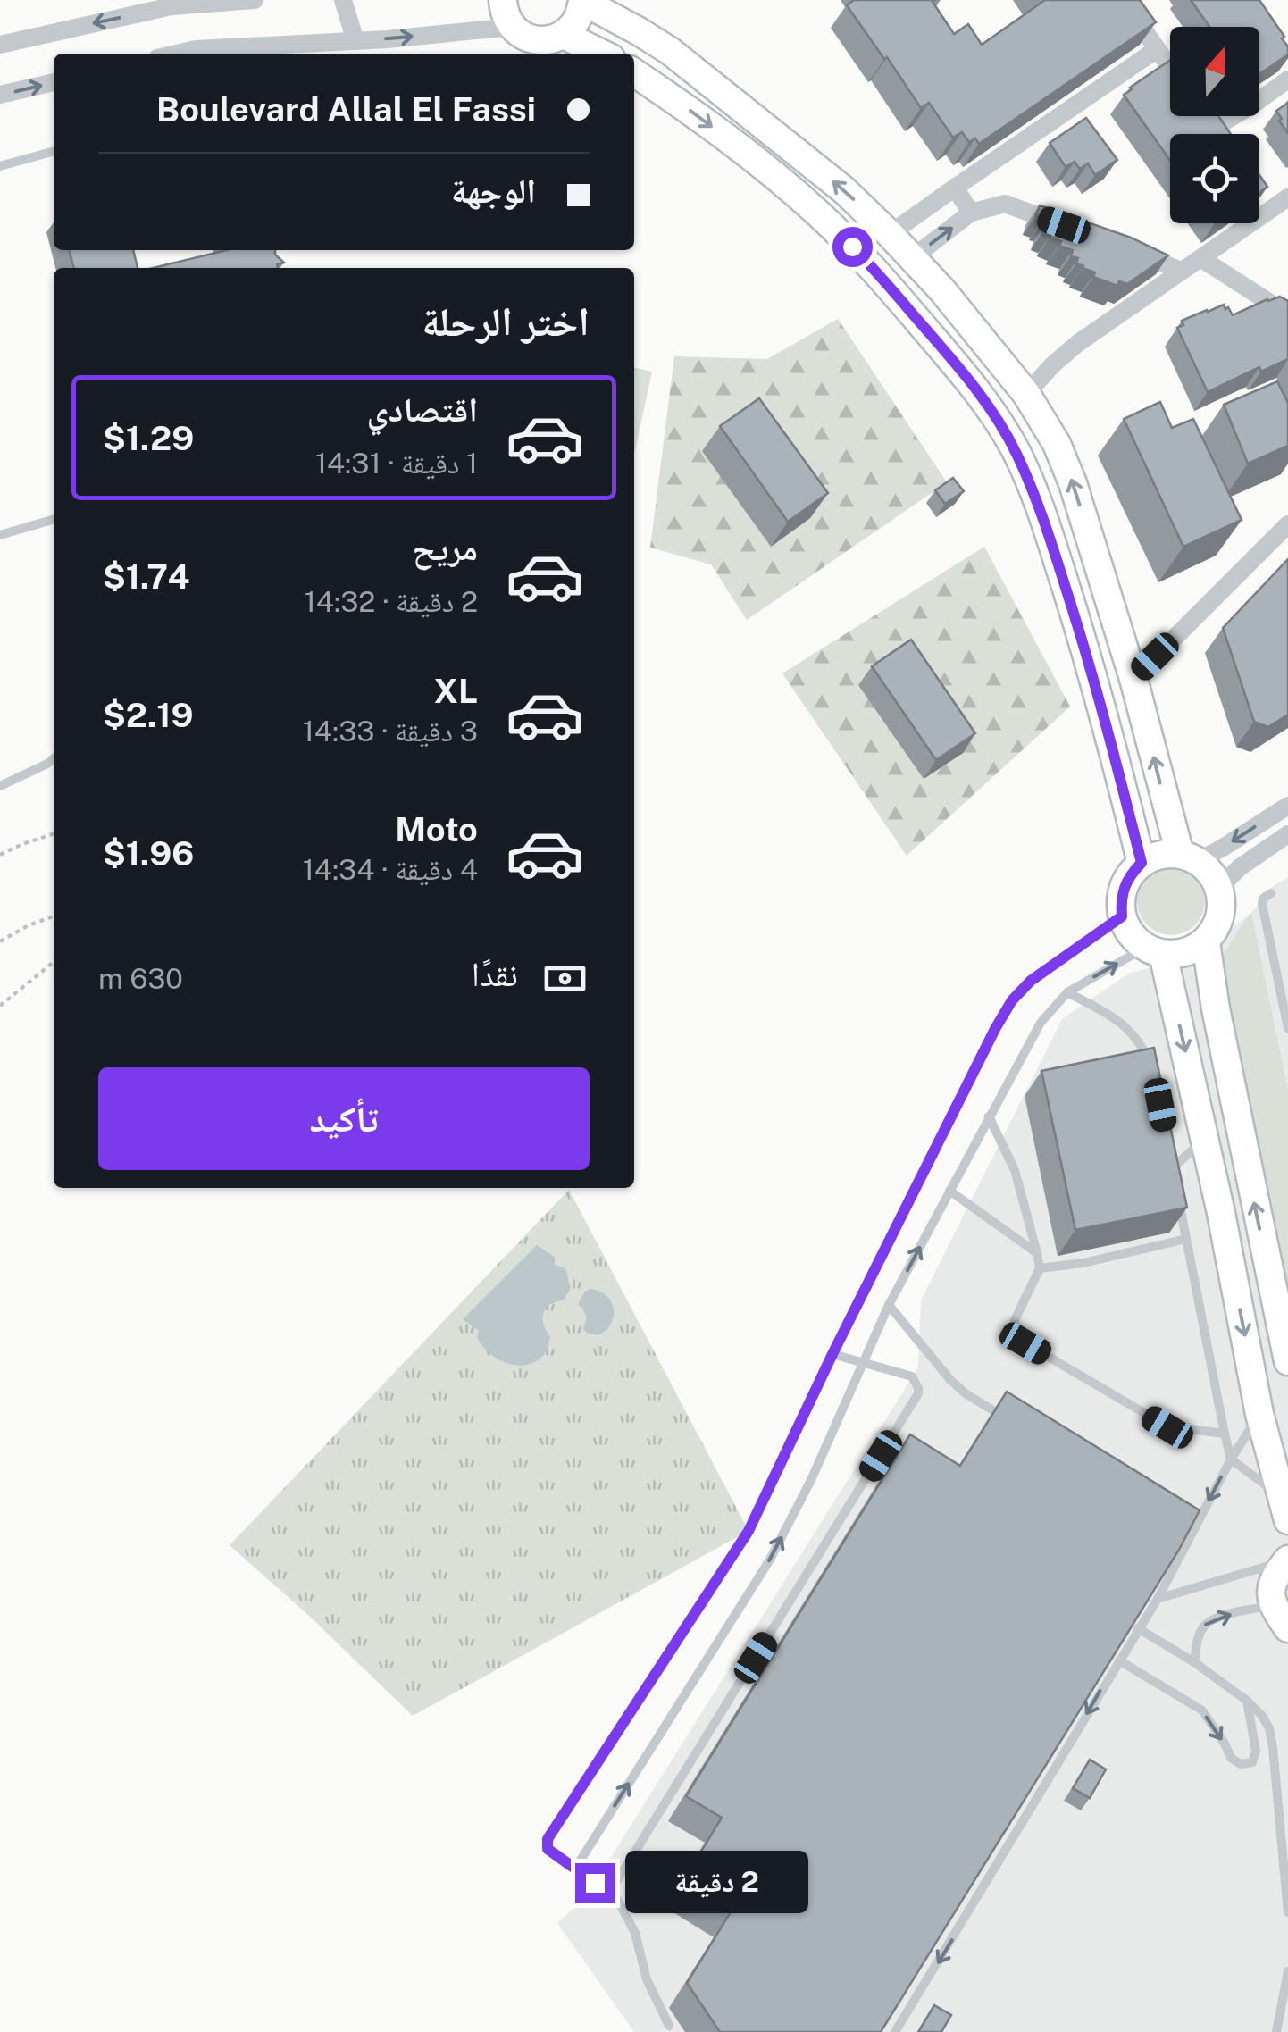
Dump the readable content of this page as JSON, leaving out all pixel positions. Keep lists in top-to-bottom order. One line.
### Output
{"north":"top","page":{"banner":["Boulevard Allal El Fassi","الوجهة"],"heading":"اختر الرحلة","list":[{"name":"اقتصادي","note":"1 دقيقة · 14:31","value":"$1.29"},{"name":"مريح","note":"2 دقيقة · 14:32","value":"$1.74"},{"name":"XL","note":"3 دقيقة · 14:33","value":"$2.19"},{"name":"Moto","note":"4 دقيقة · 14:34","value":"$1.96"}],"pay":["نقدًا","630 m"],"buttons":"تأكيد","bubble":"2 دقيقة"}}
